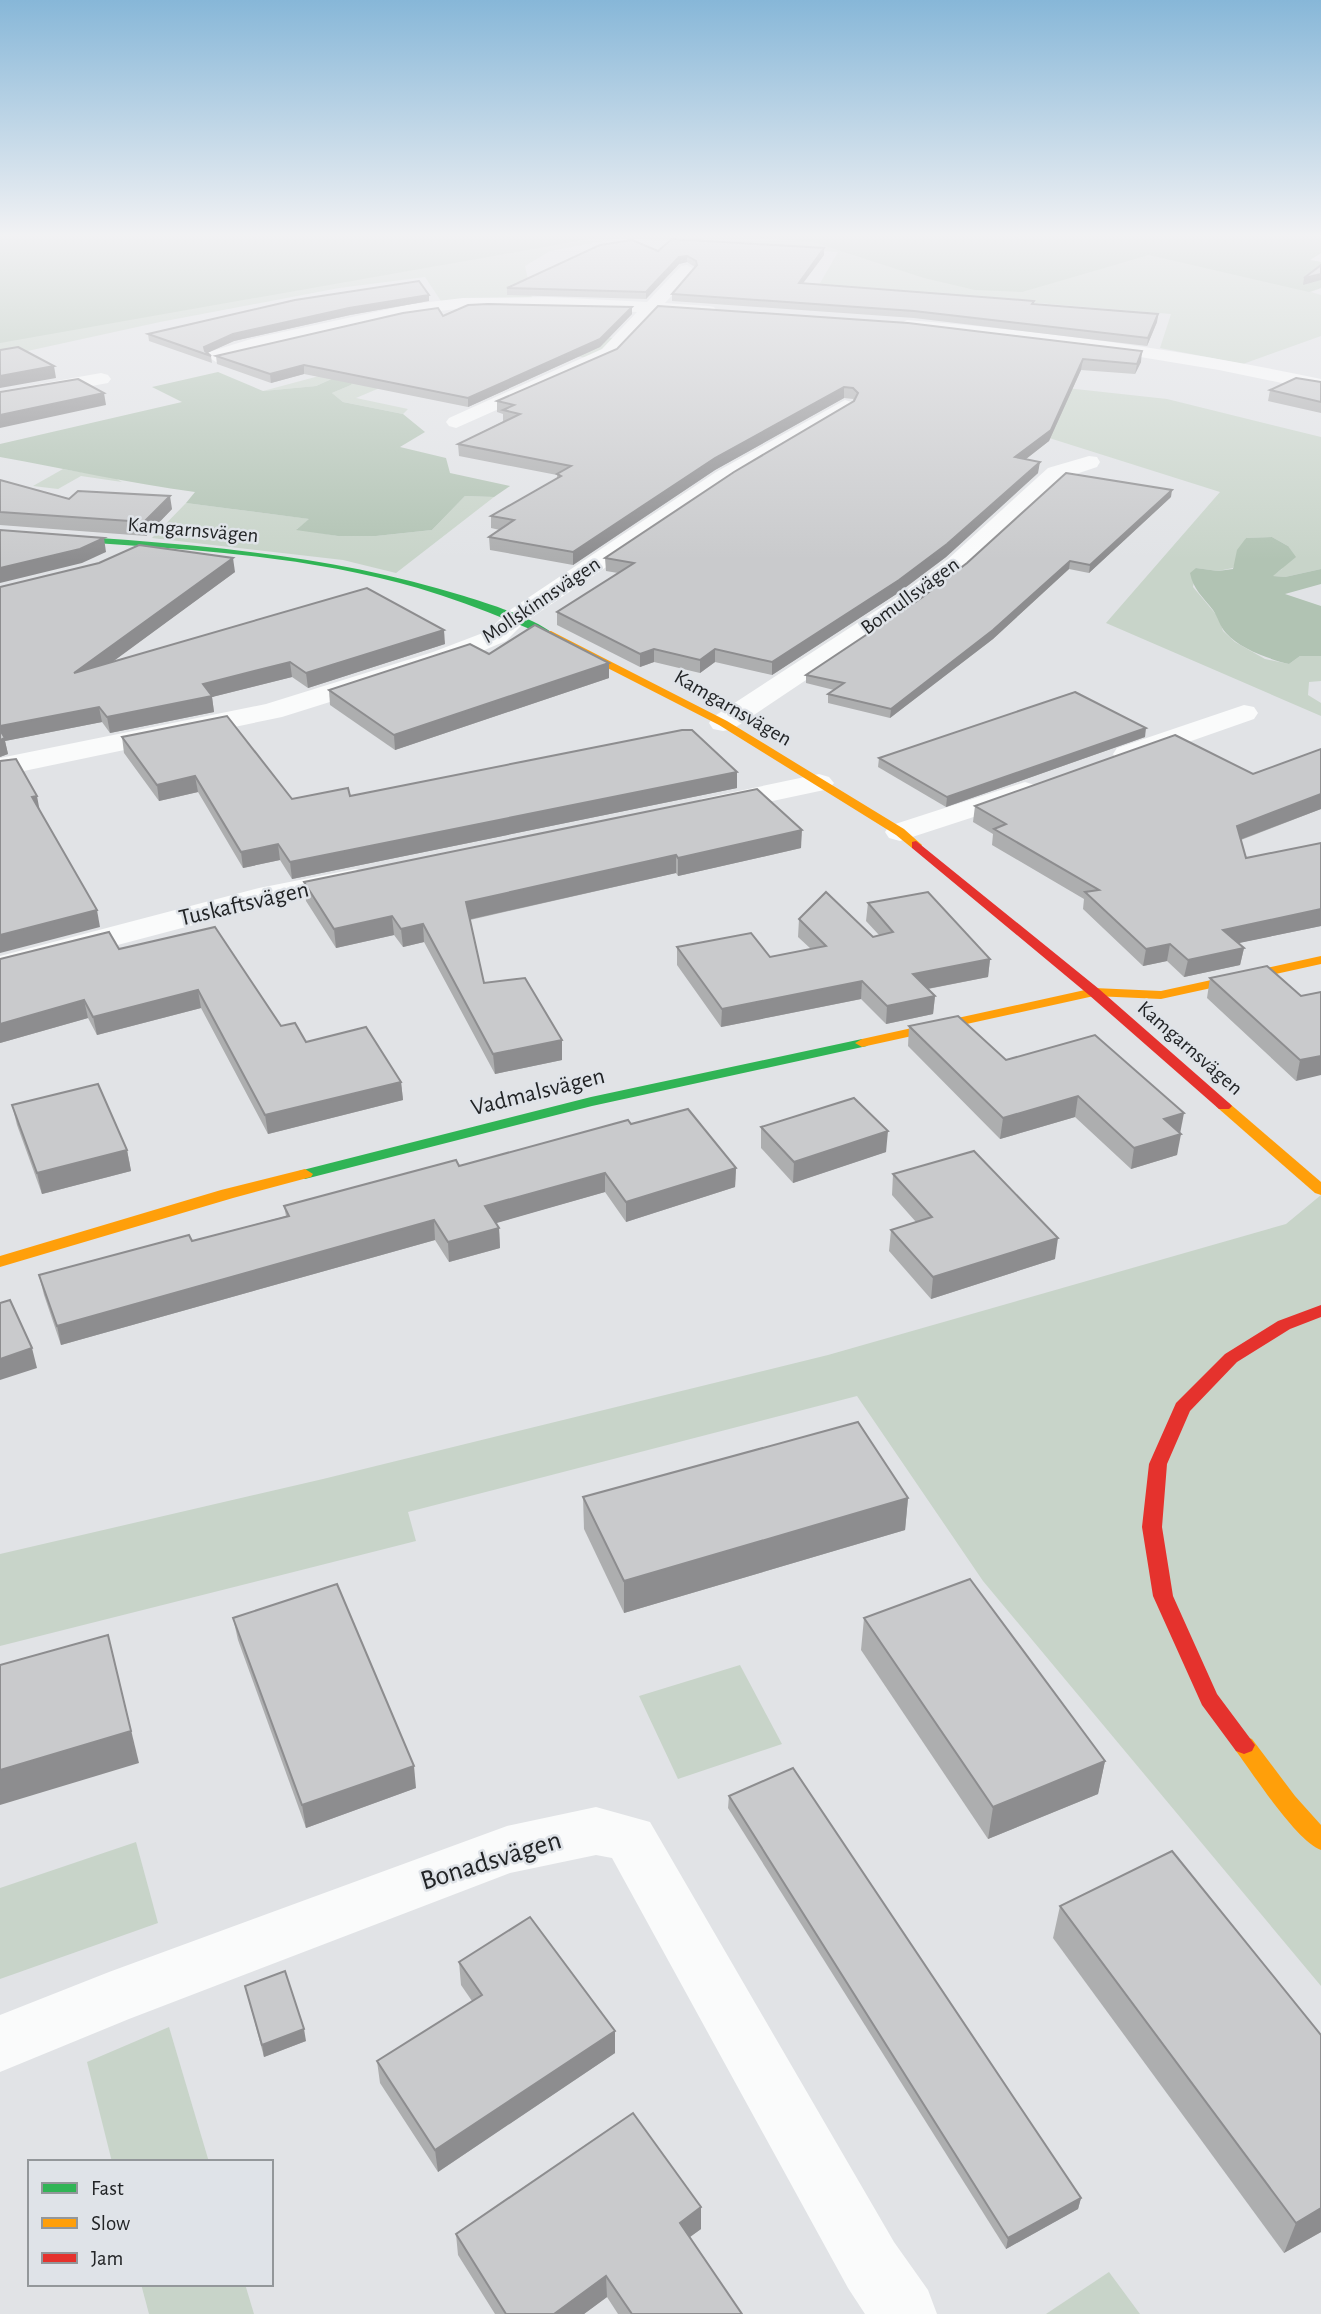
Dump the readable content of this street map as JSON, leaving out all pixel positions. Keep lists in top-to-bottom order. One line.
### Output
{"streets":{"street":["Kamgarnsvägen","Bomullsvägen","Mollskinnsvägen","Tuskaftsvägen","Vadmalsvägen","Bonadsvägen"]},"crossings":[["Kamgarnsvägen","Bomullsvägen"],["Kamgarnsvägen","Mollskinnsvägen"],["Kamgarnsvägen","Vadmalsvägen"]],"legend":["Fast","Slow","Jam"]}
